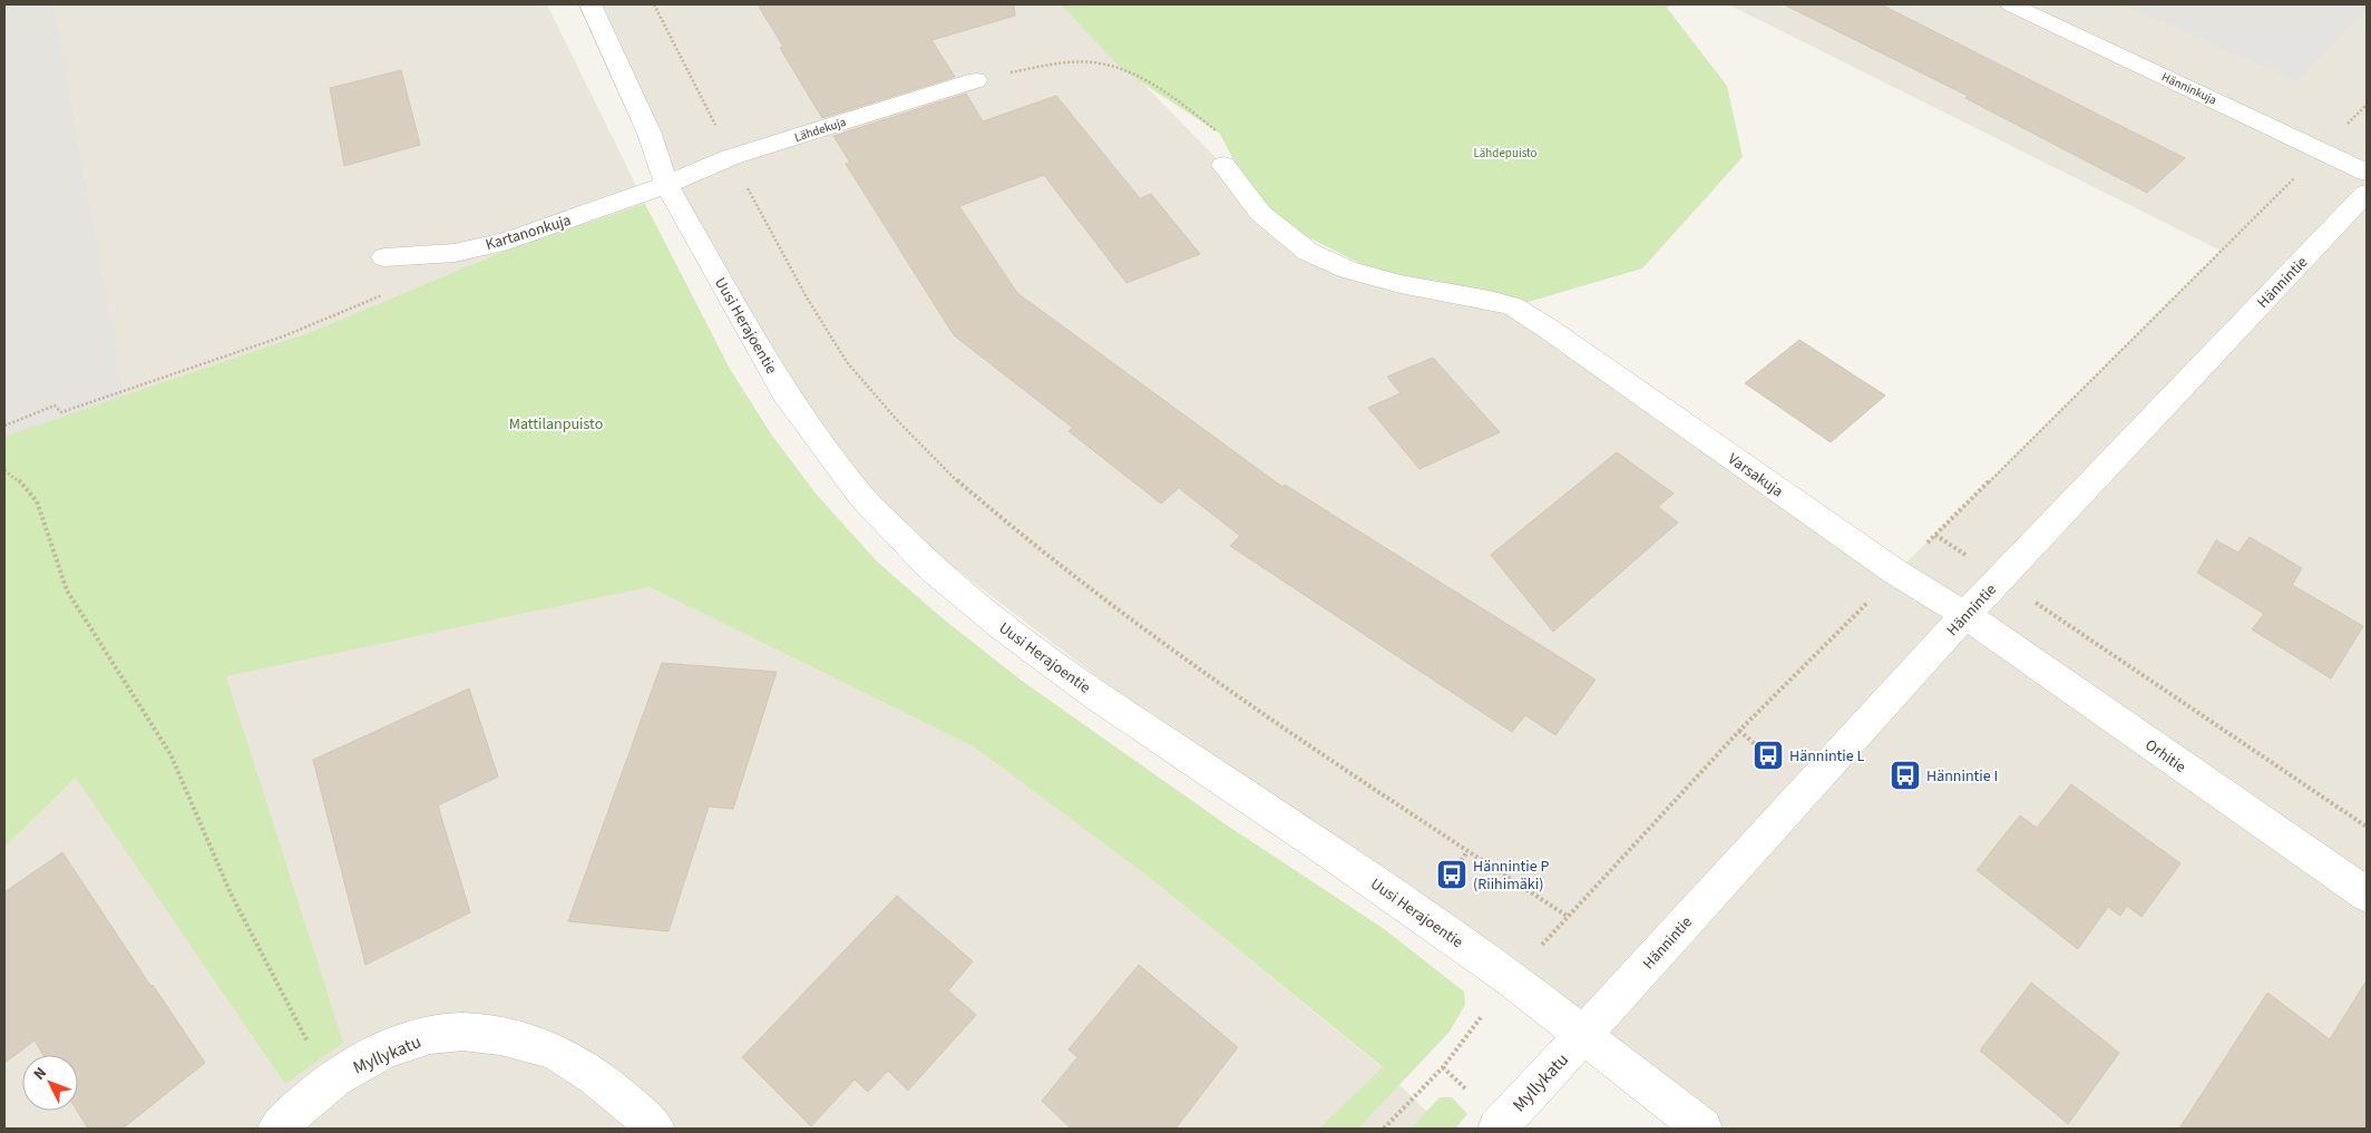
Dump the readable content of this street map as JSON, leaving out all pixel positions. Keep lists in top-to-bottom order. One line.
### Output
{"streets":{"street":["Hänninkuja","Lähdekuja","Kartanonkuja","Hännintie","Uusi Herajoentie","Varsakuja","Orhitie","Myllykatu"]},"crossings":[["Lähdekuja","Kartanonkuja"],["Lähdekuja","Uusi Herajoentie"],["Kartanonkuja","Uusi Herajoentie"],["Hännintie","Uusi Herajoentie"],["Hännintie","Varsakuja"],["Hännintie","Orhitie"],["Hännintie","Myllykatu"],["Uusi Herajoentie","Myllykatu"],["Varsakuja","Orhitie"]],"parks":["Lähdepuisto","Mattilanpuisto"],"places":{"bus stop":["Hännintie L","Hännintie I","Hännintie P (Riihimäki)"]},"north":"top left"}
